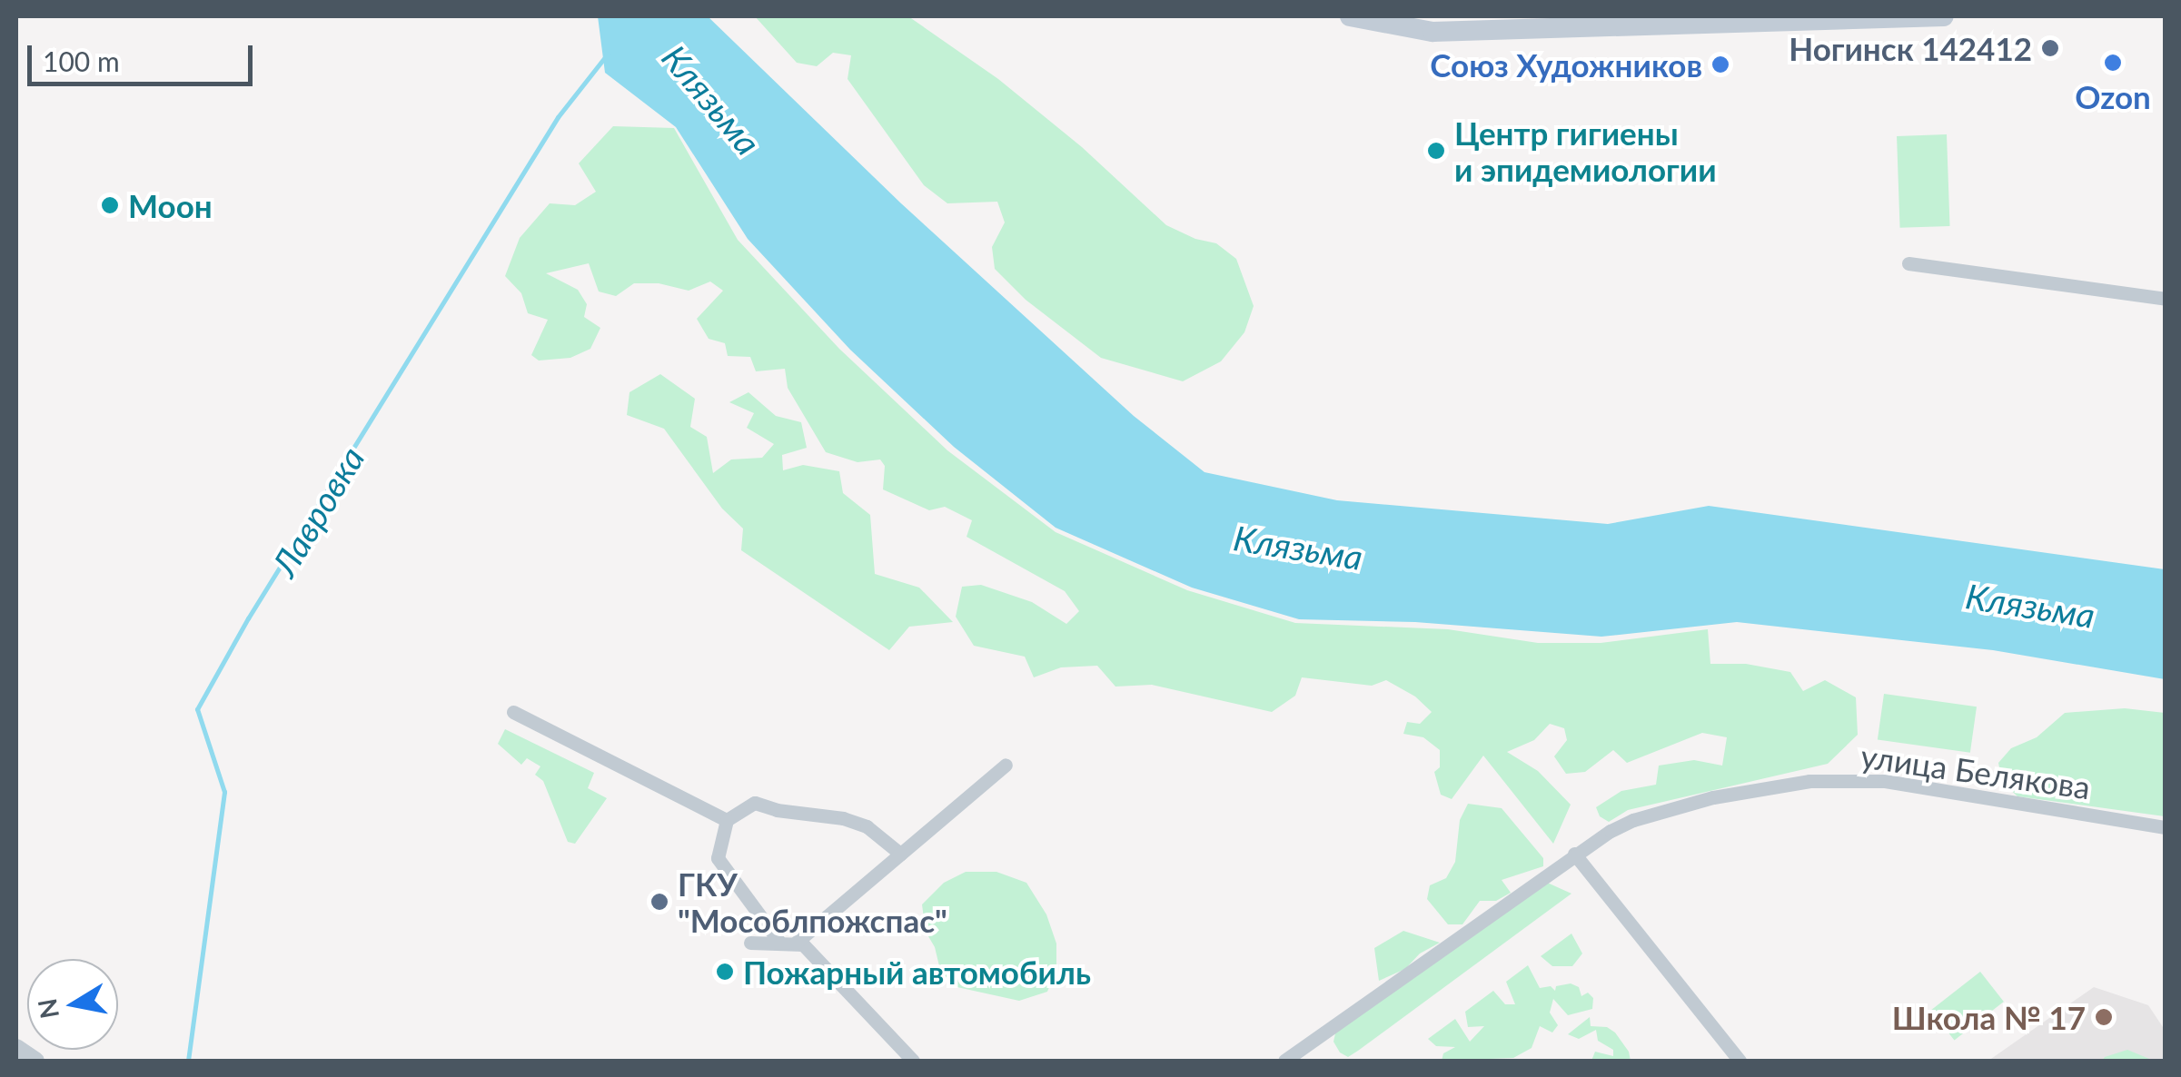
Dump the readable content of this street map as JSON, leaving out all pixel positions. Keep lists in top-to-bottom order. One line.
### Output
{"streets":{"street":["улица Белякова"]},"water":["Клязьма","Лавровка"],"places":["Ногинск 142412","Ozon","Союз Художников","Центр гигиены и эпидемиологии","Моон","ГКУ \"Мособлпожспас\"","Пожарный автомобиль","Школа № 17"],"scale_bar":"100 m","north":"left"}
